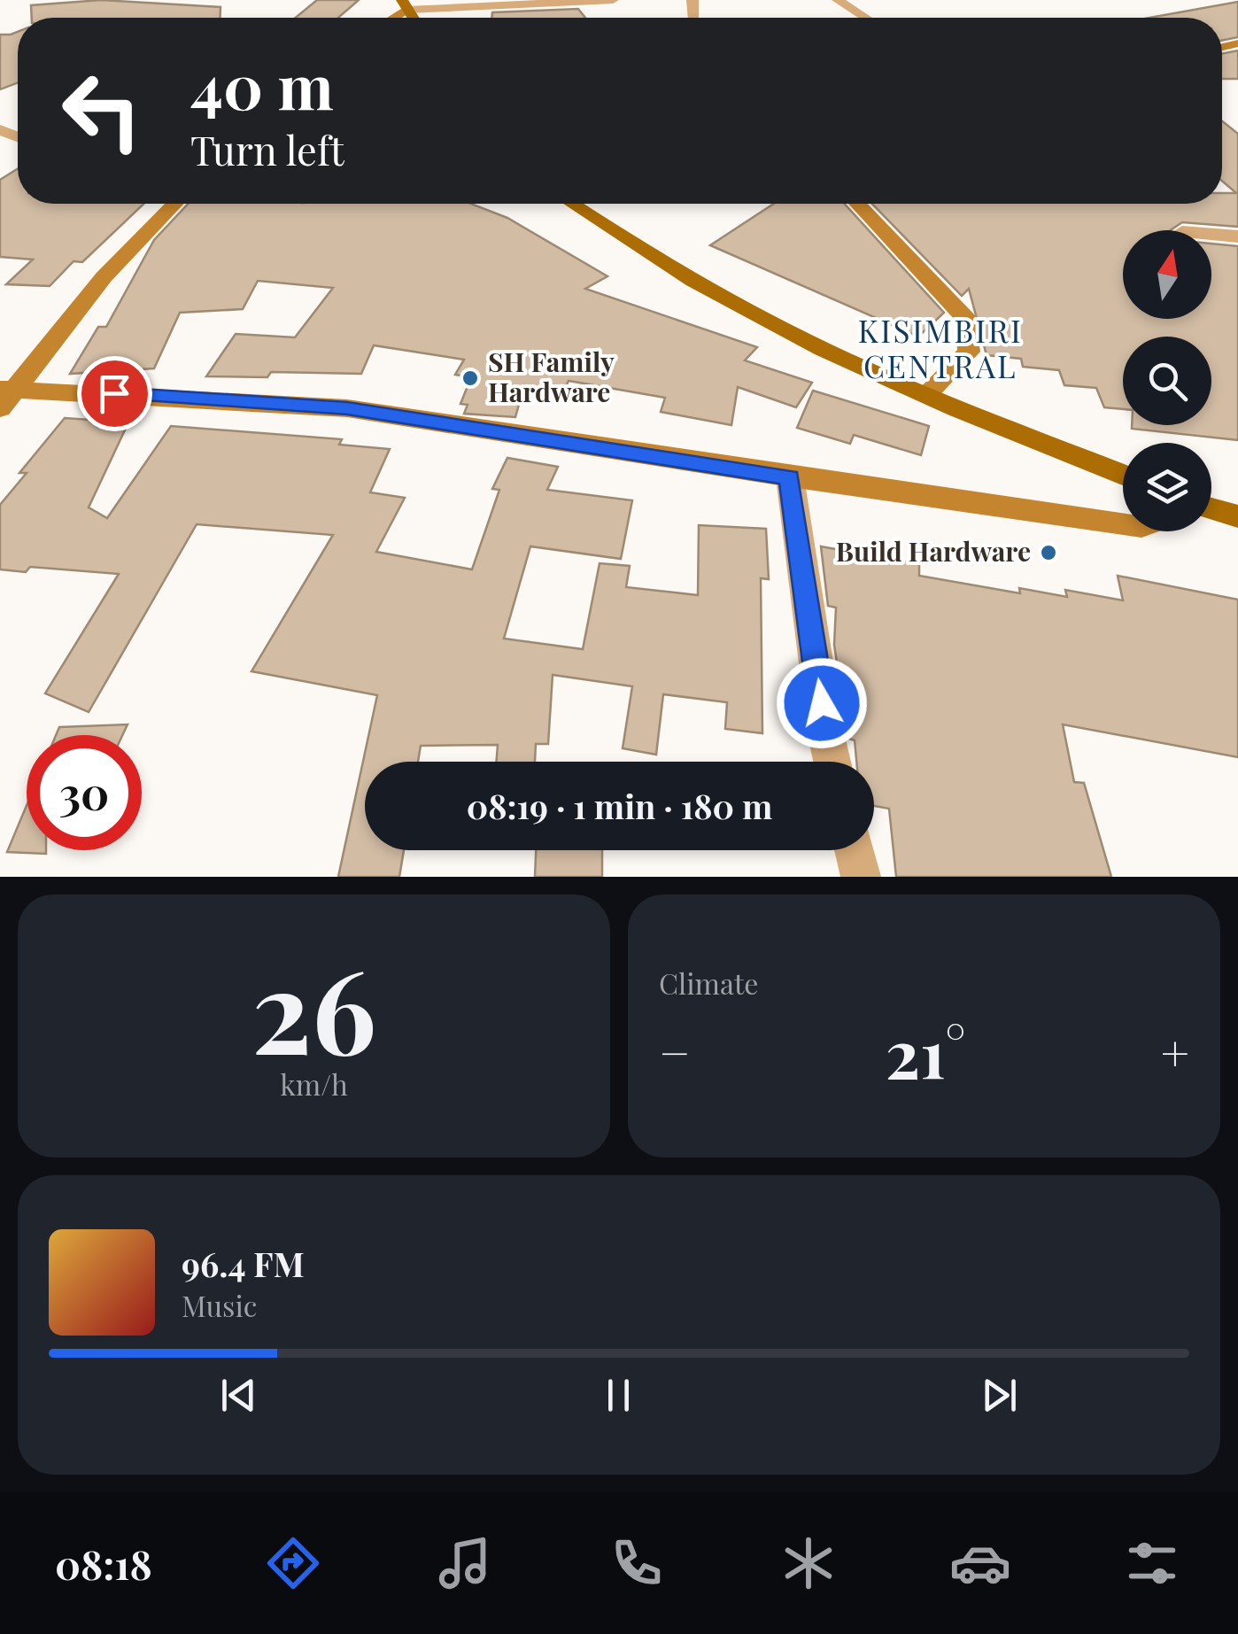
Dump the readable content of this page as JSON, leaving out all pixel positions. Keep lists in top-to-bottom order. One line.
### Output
{"districts":["KISIMBIRI CENTRAL"],"places":["SH Family Hardware","Build Hardware"],"north":"top","page":{"turn":["40 m","Turn left"],"limit":"30","trip":"08:19 · 1 min · 180 m","tile":[["26","km/h"],"Climate"],"heat":["−","21°","+"],"song":["96.4 FM","Music"],"tabs":"08:18"}}
